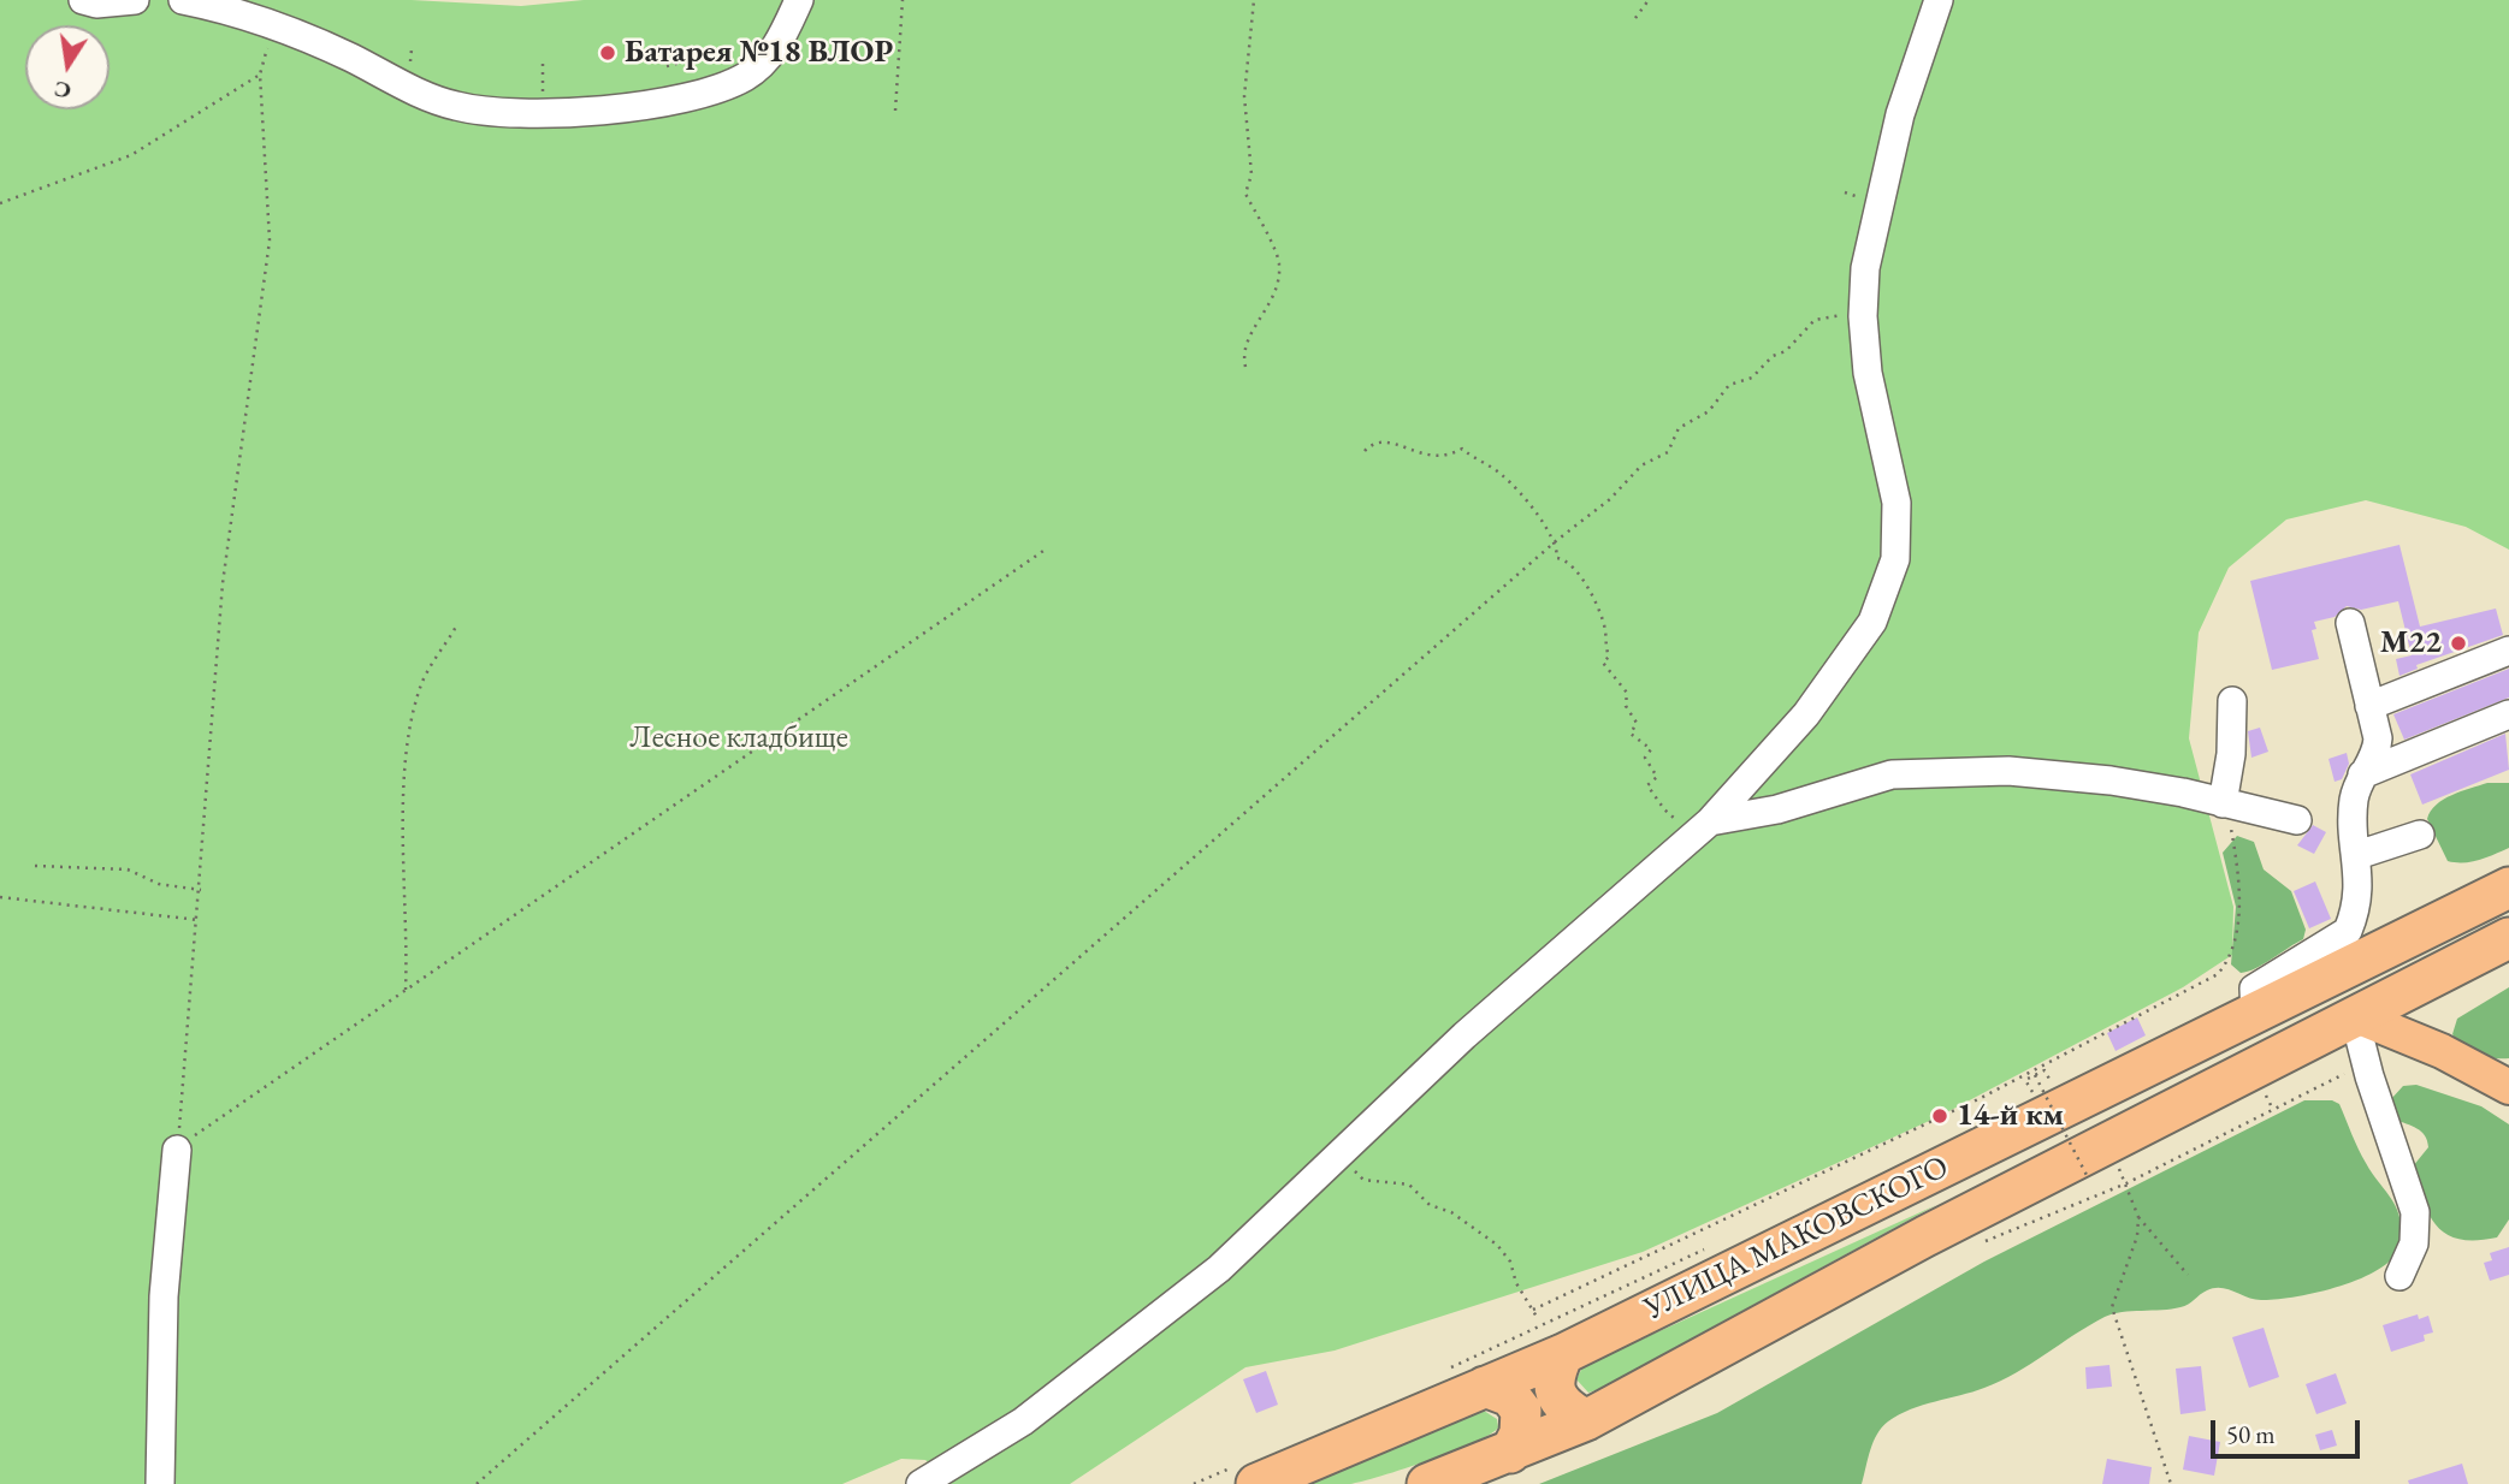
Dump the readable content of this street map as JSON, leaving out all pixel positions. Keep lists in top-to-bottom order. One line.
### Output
{"streets":{"highway":["УЛИЦА МАКОВСКОГО"]},"parks":["Лесное кладбище"],"places":["Батарея №18 ВЛОР","M22","14-й км"],"scale_bar":"50 m","north":"bottom"}
